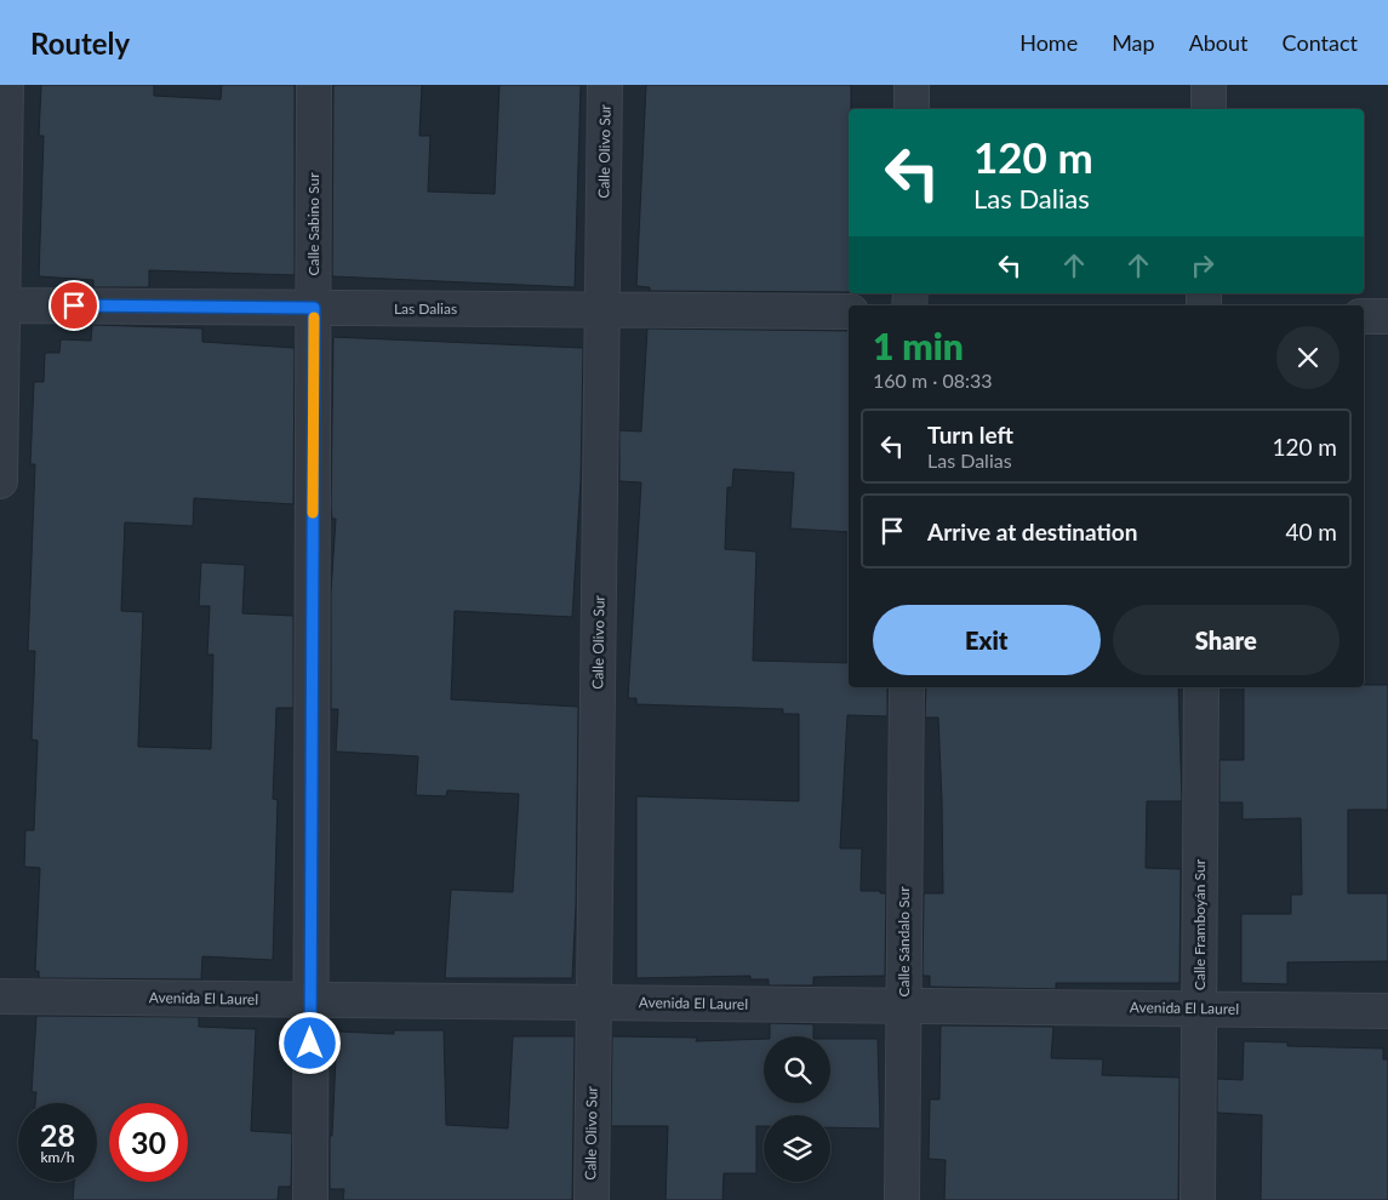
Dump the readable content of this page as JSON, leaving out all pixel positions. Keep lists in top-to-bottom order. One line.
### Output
{"streets":{"street":["Calle Olivo Sur","Calle Sabino Sur","Las Dalias","Calle Framboyán Sur","Calle Sándalo Sur","Avenida El Laurel"]},"crossings":[["Calle Olivo Sur","Las Dalias"],["Calle Olivo Sur","Avenida El Laurel"],["Calle Sabino Sur","Las Dalias"],["Calle Sabino Sur","Avenida El Laurel"],["Calle Framboyán Sur","Avenida El Laurel"],["Calle Sándalo Sur","Avenida El Laurel"]],"page":{"header":"Routely","nav":["Home","Map","About","Contact"],"turn":["120 m","Las Dalias"],"heading":["1 min","160 m · 08:33"],"list":[{"name":"Turn left","note":"Las Dalias","value":"120 m"},{"name":"Arrive at destination","value":"40 m"}],"buttons":["Exit","Share"],"speed":"28 km/h","limit":"30"}}
